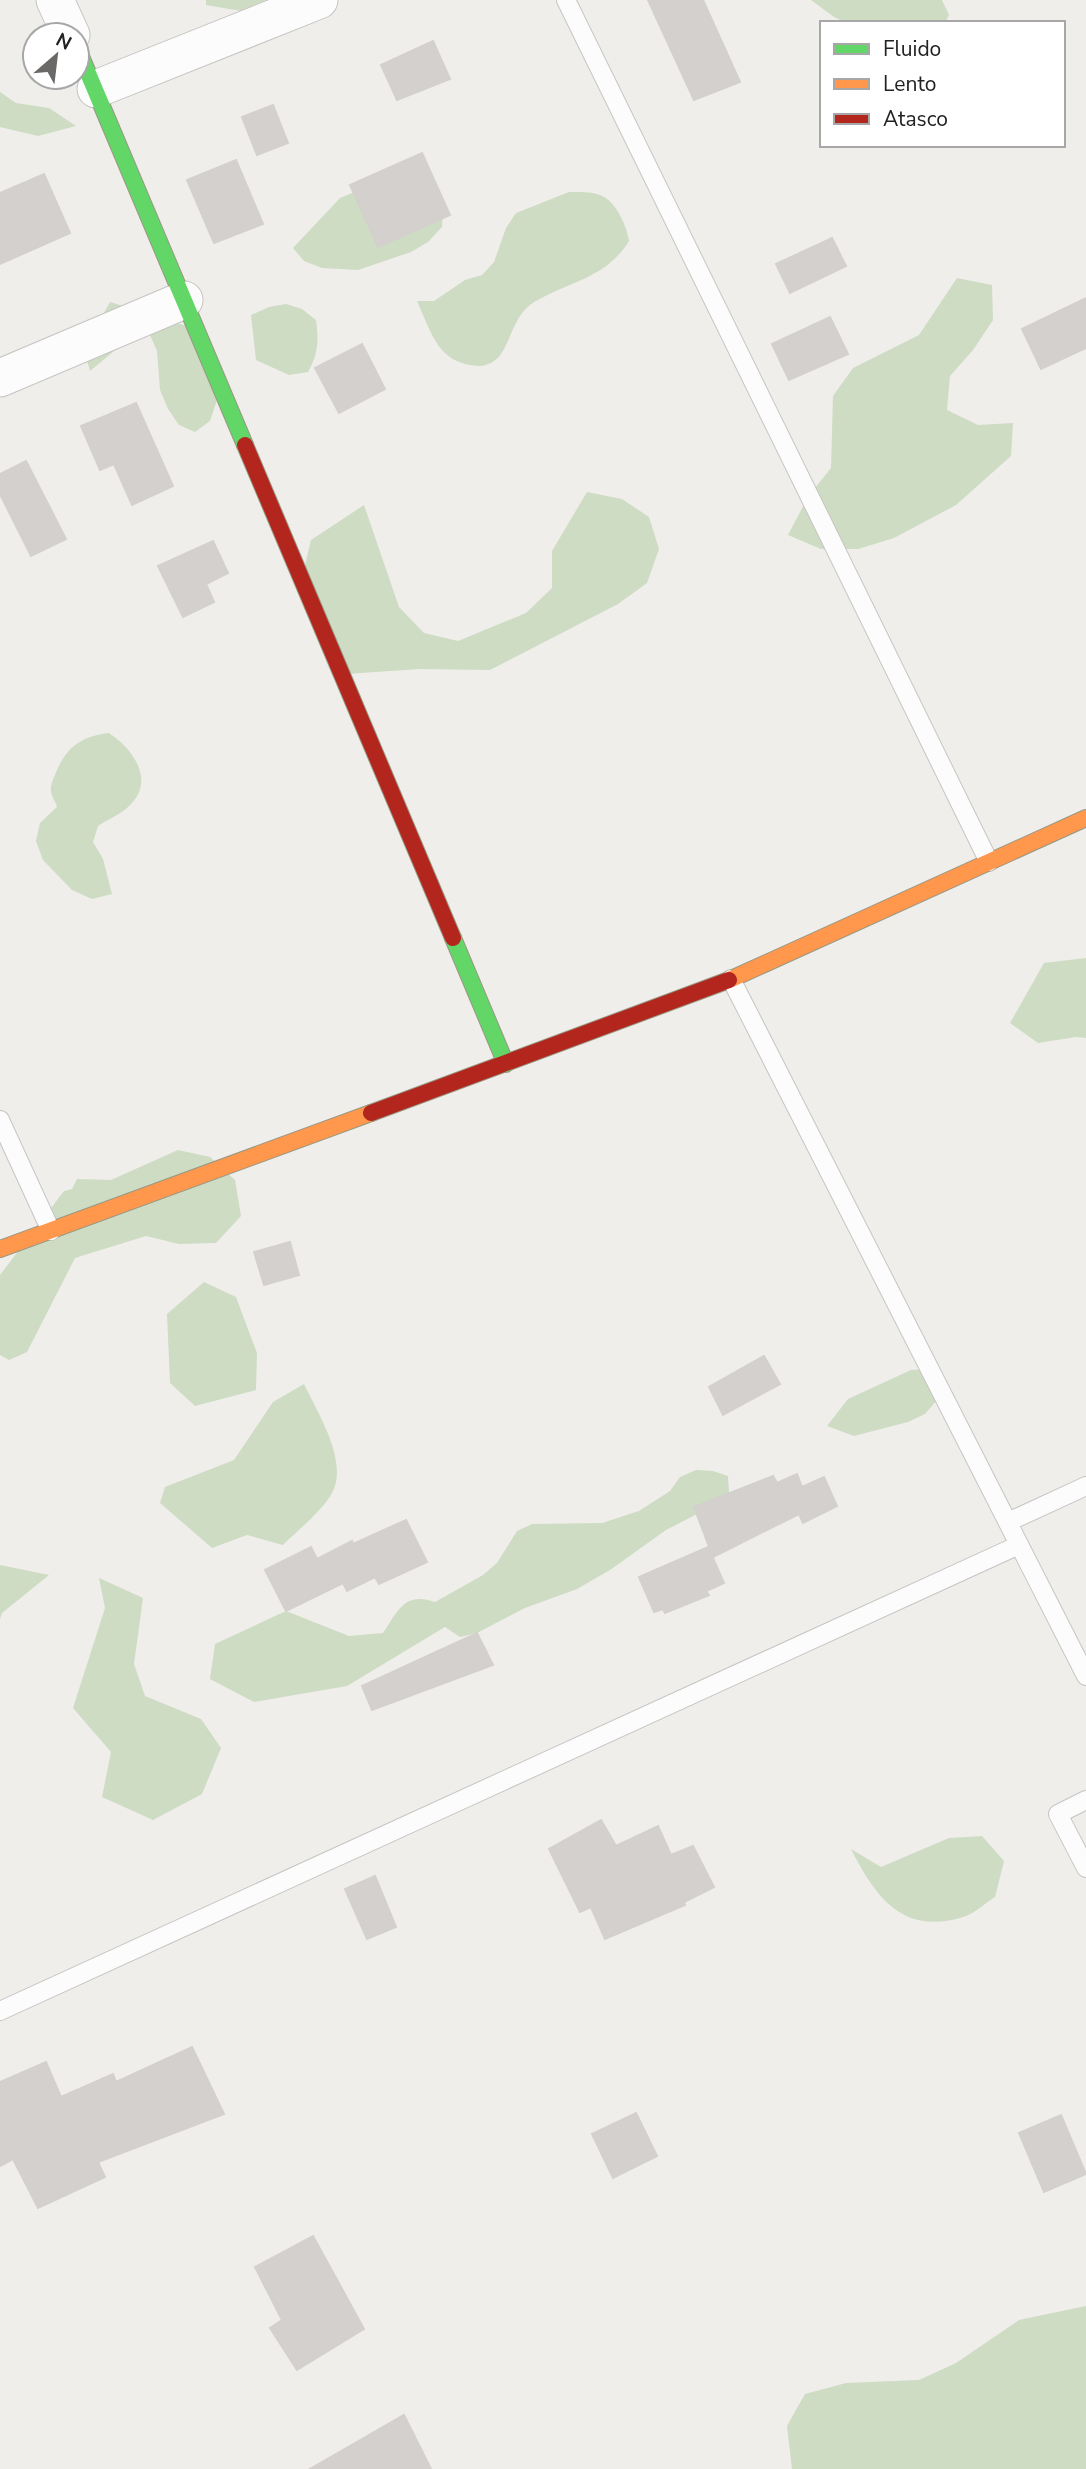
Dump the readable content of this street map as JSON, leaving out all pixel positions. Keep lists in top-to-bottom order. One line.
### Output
{"legend":["Fluido","Lento","Atasco"],"north":"top right"}
